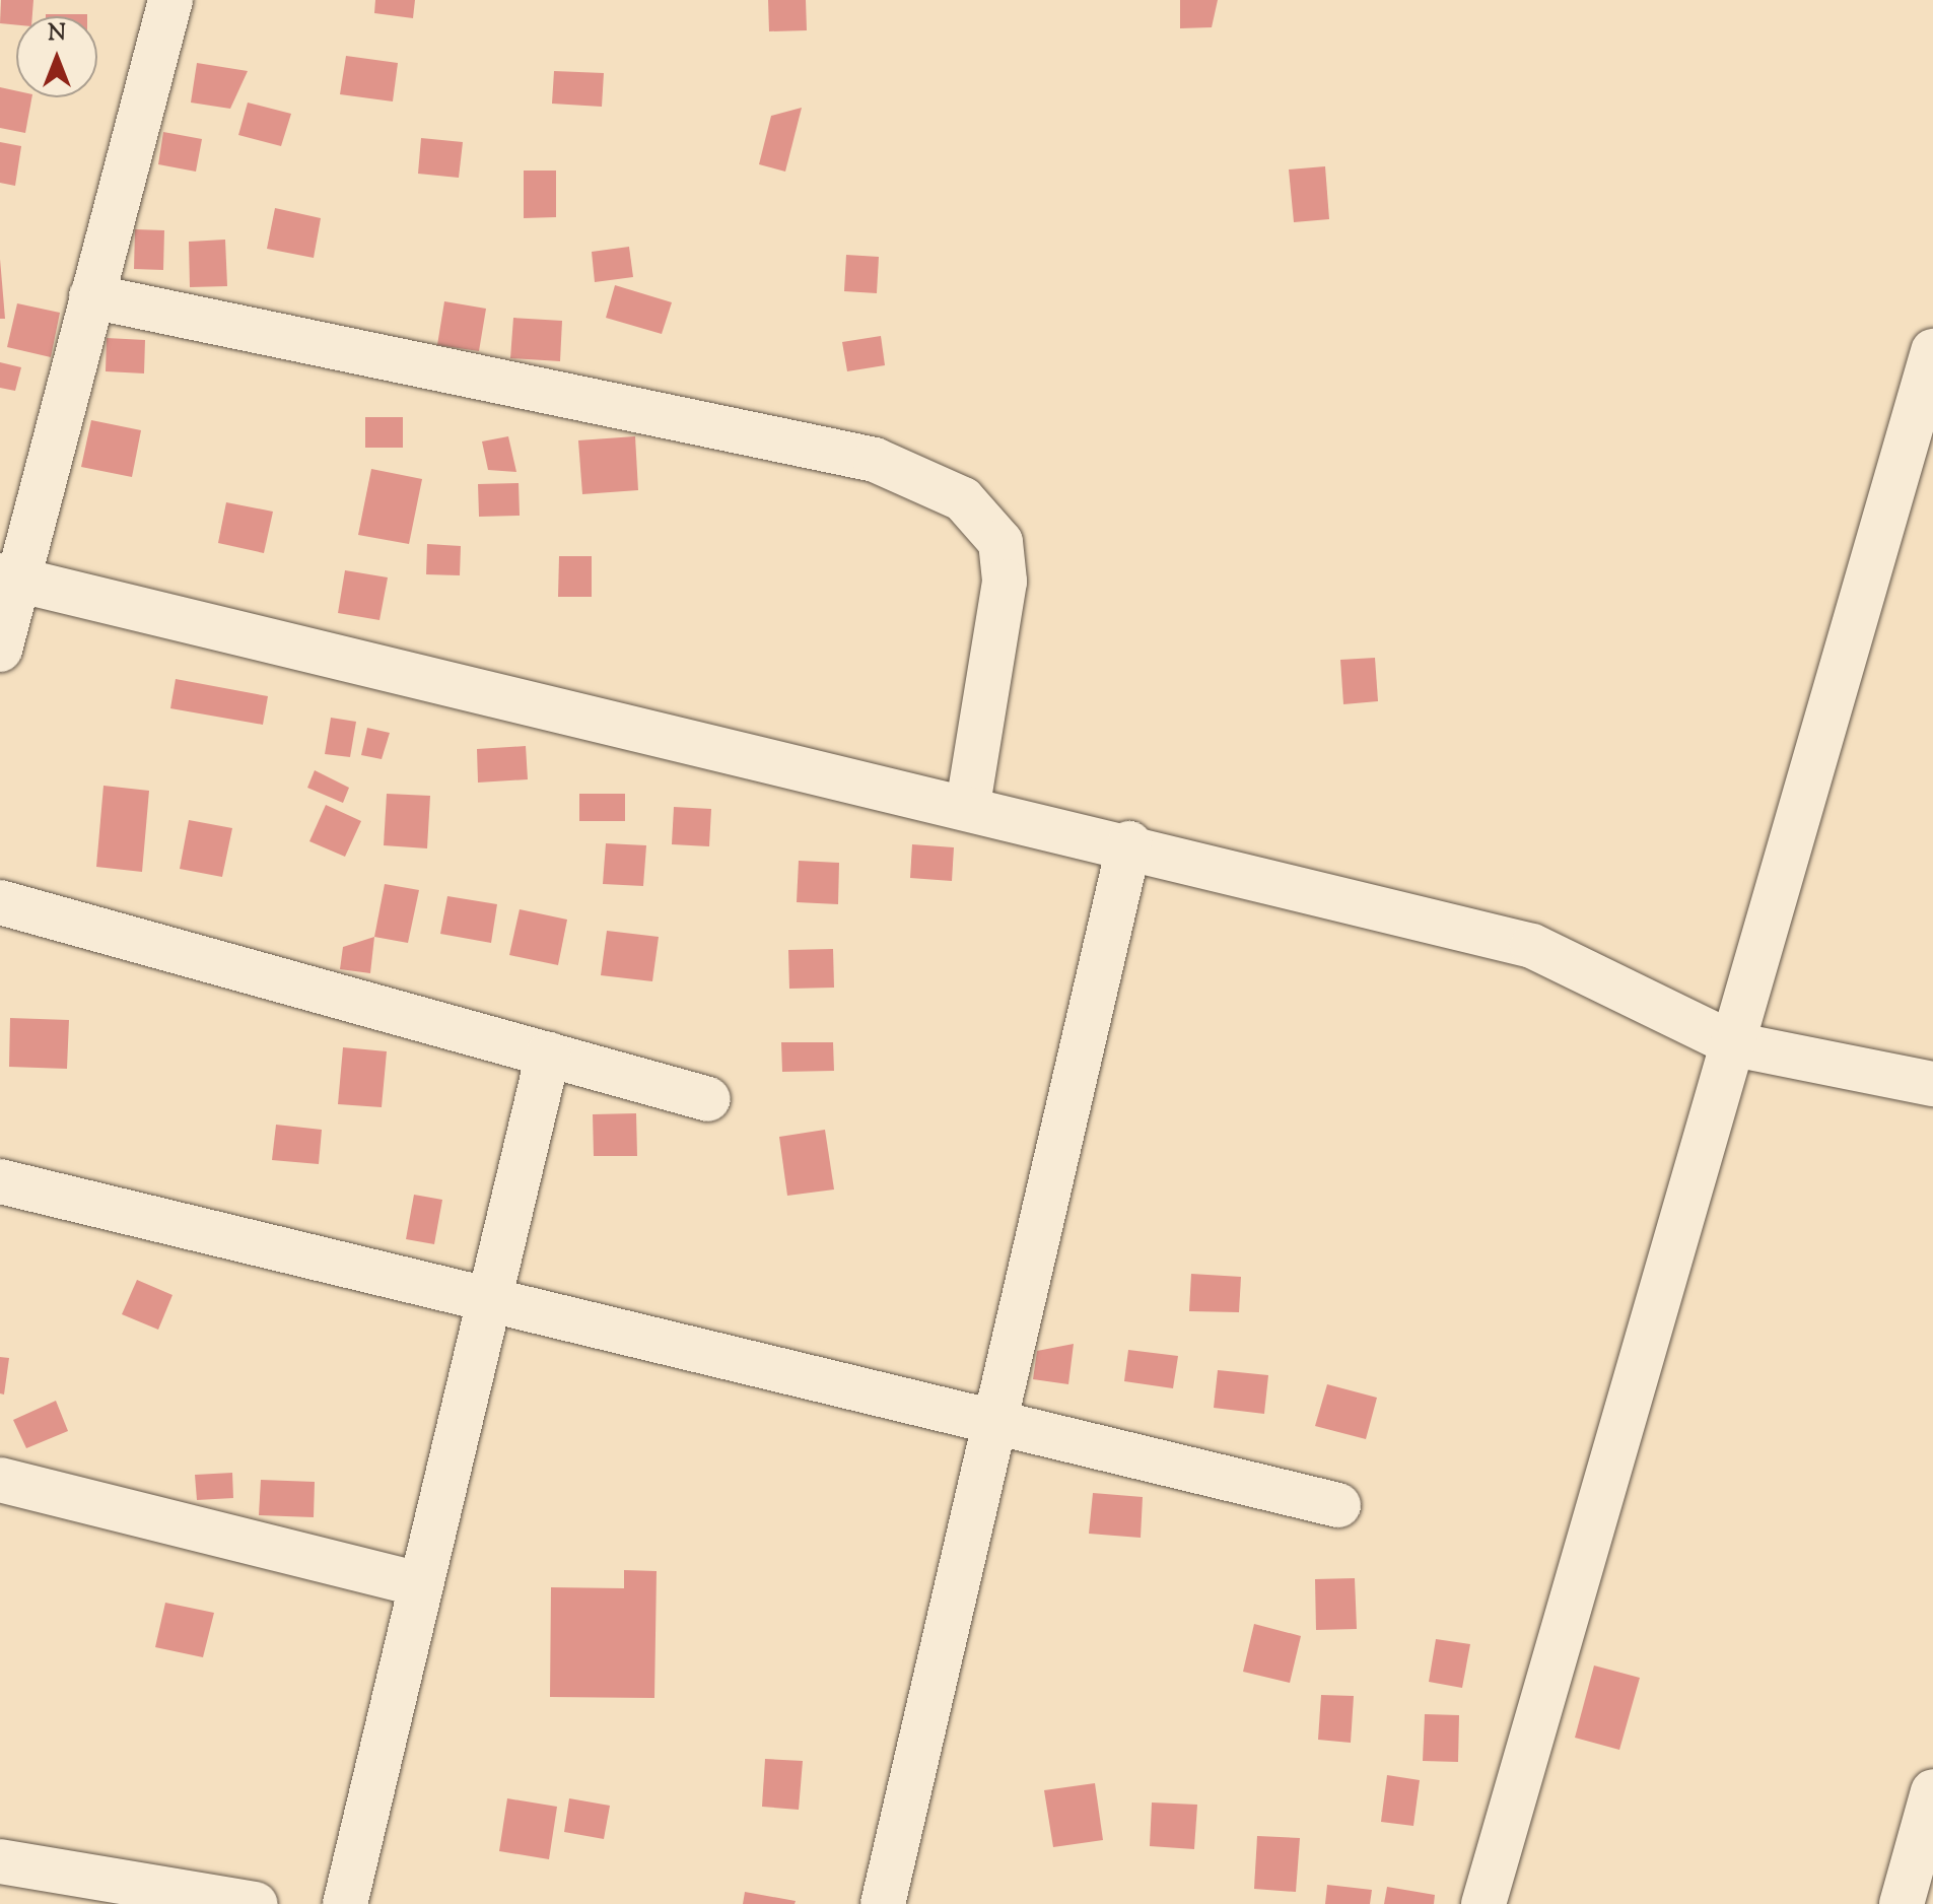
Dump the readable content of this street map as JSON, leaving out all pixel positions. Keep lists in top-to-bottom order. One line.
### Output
{"north":"top"}
